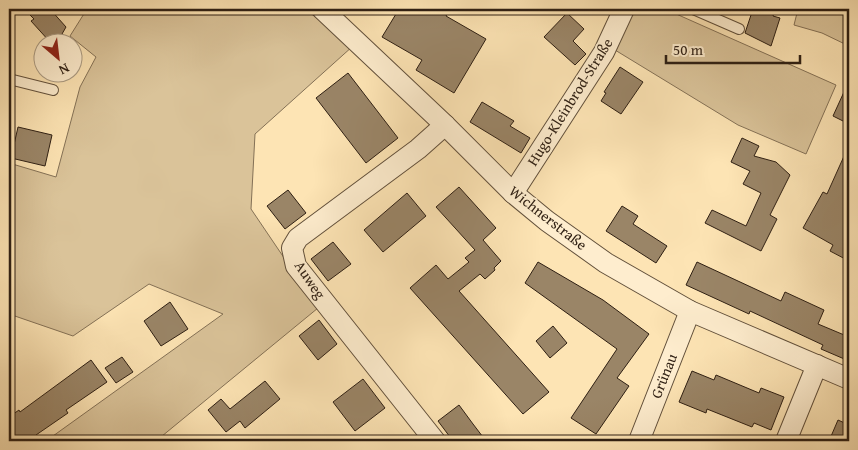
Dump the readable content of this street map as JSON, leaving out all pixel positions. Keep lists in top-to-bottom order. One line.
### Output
{"streets":{"street":["Hugo-Kleinbrod-Straße","Wichnerstraße","Auweg","Grünau"]},"crossings":[["Hugo-Kleinbrod-Straße","Wichnerstraße"],["Wichnerstraße","Auweg"],["Wichnerstraße","Grünau"]],"scale_bar":"50 m","north":"bottom right"}
